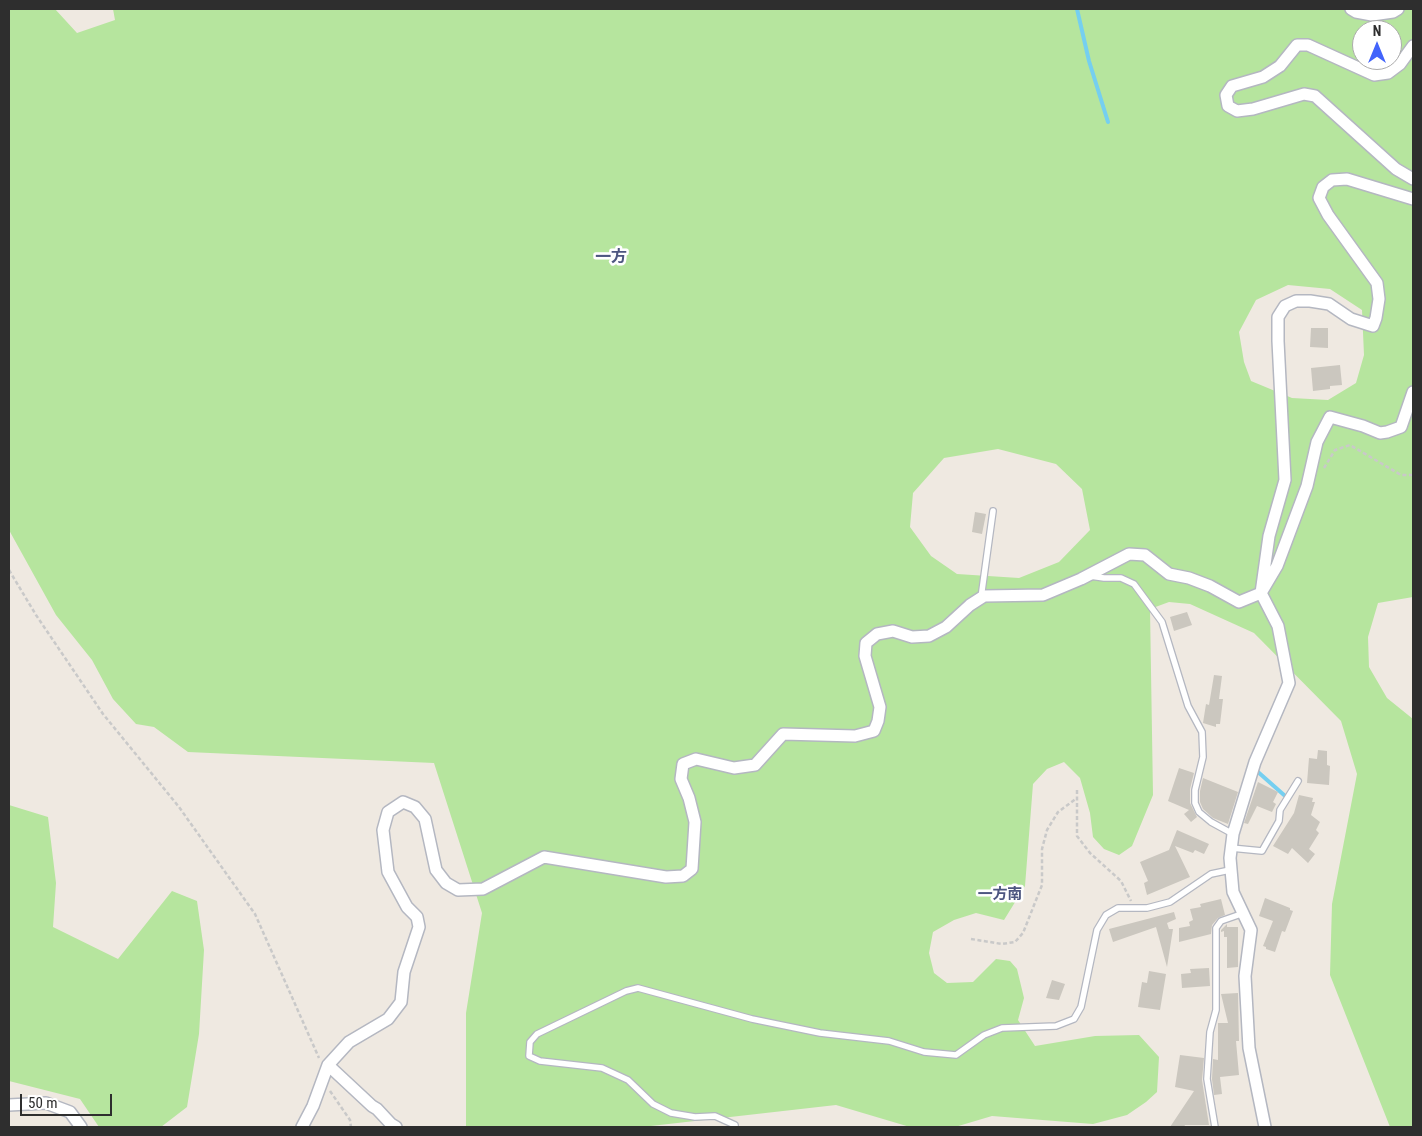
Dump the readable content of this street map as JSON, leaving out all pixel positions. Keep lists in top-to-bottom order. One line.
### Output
{"districts":["一方","一方南"],"scale_bar":"50 m","north":"top"}
